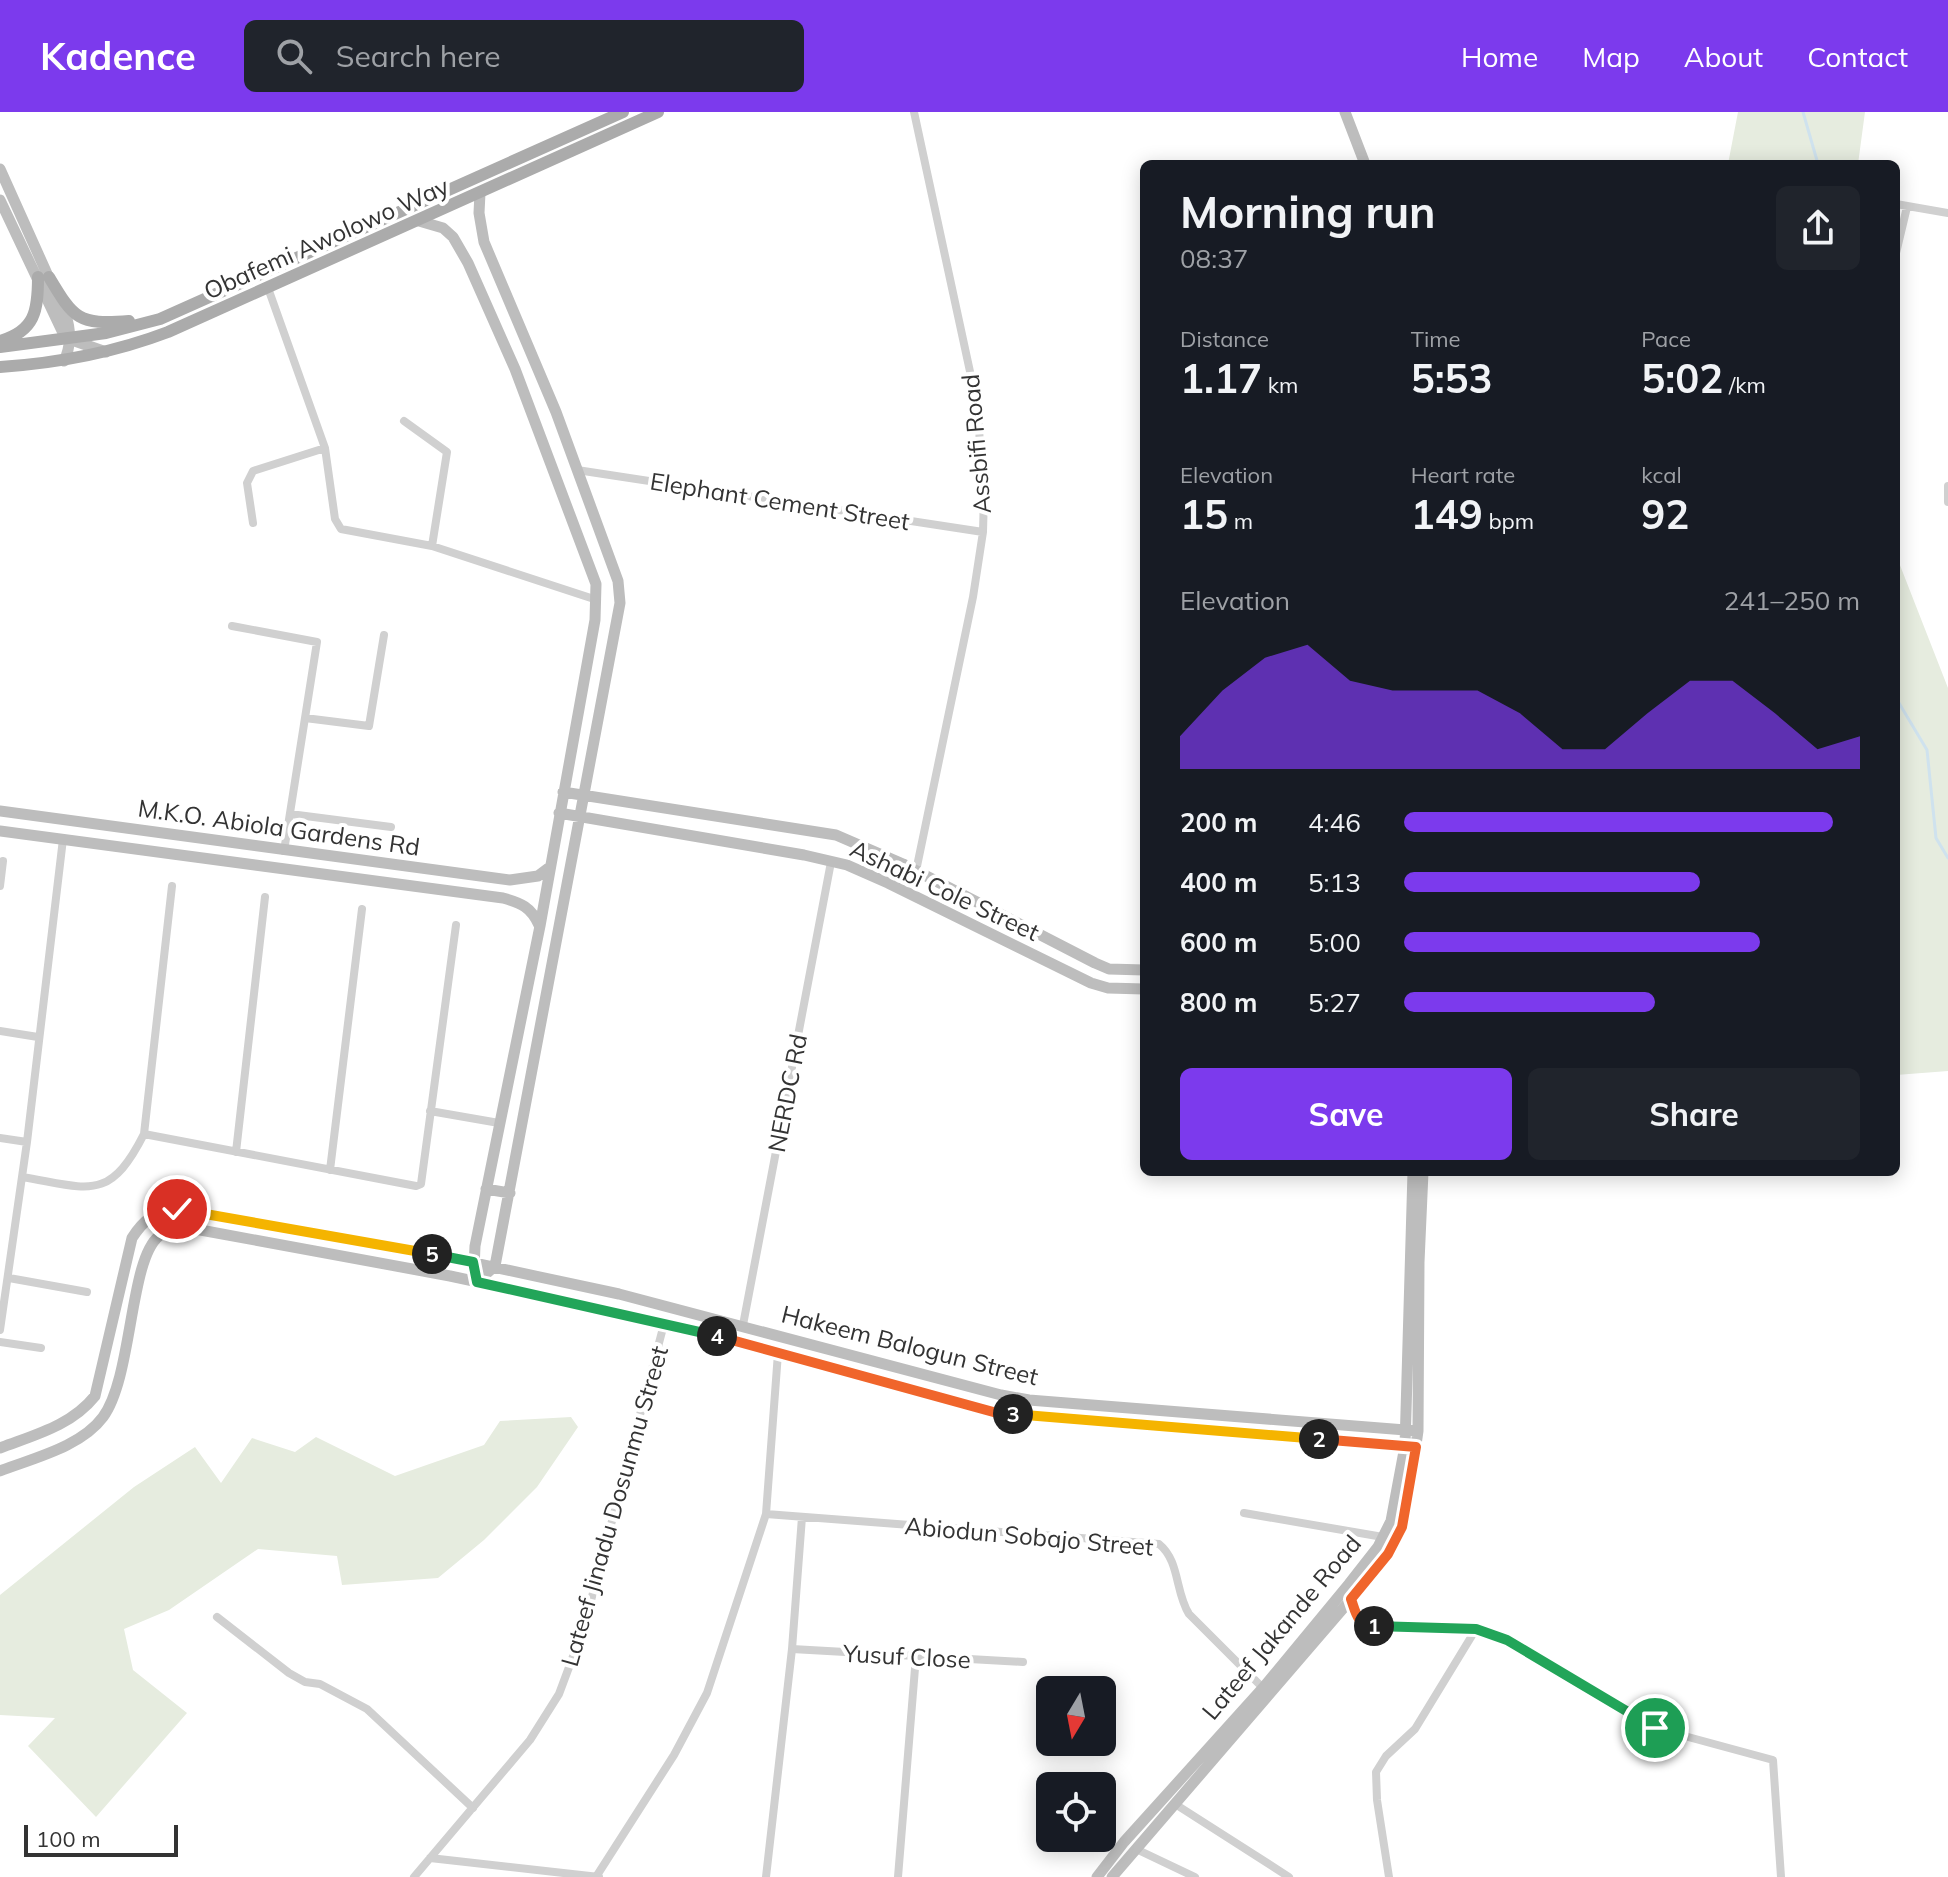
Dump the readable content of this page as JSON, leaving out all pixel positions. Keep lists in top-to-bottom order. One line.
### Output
{"streets":{"main road":["Obafemi Awolowo Way"],"street":["Assbifi Road","Elephant Cement Street","M.K.O. Abiola Gardens Rd","Ashabi Cole Street","NERDC Rd","Hakeem Balogun Street","Lateef Jinadu Dosunmu Street","Abiodun Sobajo Street","Lateef Jakande Road","Yusuf Close"]},"crossings":[["Assbifi Road","Elephant Cement Street"],["Assbifi Road","Ashabi Cole Street"],["Ashabi Cole Street","NERDC Rd"],["NERDC Rd","Hakeem Balogun Street"],["Hakeem Balogun Street","Lateef Jinadu Dosunmu Street"],["Hakeem Balogun Street","Abiodun Sobajo Street"],["Hakeem Balogun Street","Lateef Jakande Road"],["Abiodun Sobajo Street","Lateef Jakande Road"]],"scale_bar":"100 m","north":"bottom","page":{"header":"Kadence","search":"Search here","nav":["Home","Map","About","Contact"],"heading":["Morning run","08:37"],"stats":[["Distance","1.17 km"],["Time","5:53"],["Pace","5:02 /km"],["Elevation","15 m"],["Heart rate","149 bpm"],["kcal","92"]],"chart":["Elevation","241–250 m"],"list":[{"name":"200 m","note":"4:46"},{"name":"400 m","note":"5:13"},{"name":"600 m","note":"5:00"},{"name":"800 m","note":"5:27"}],"buttons":["Save","Share"],"pins":["5","4","3","2","1"],"scale":"100 m"}}
